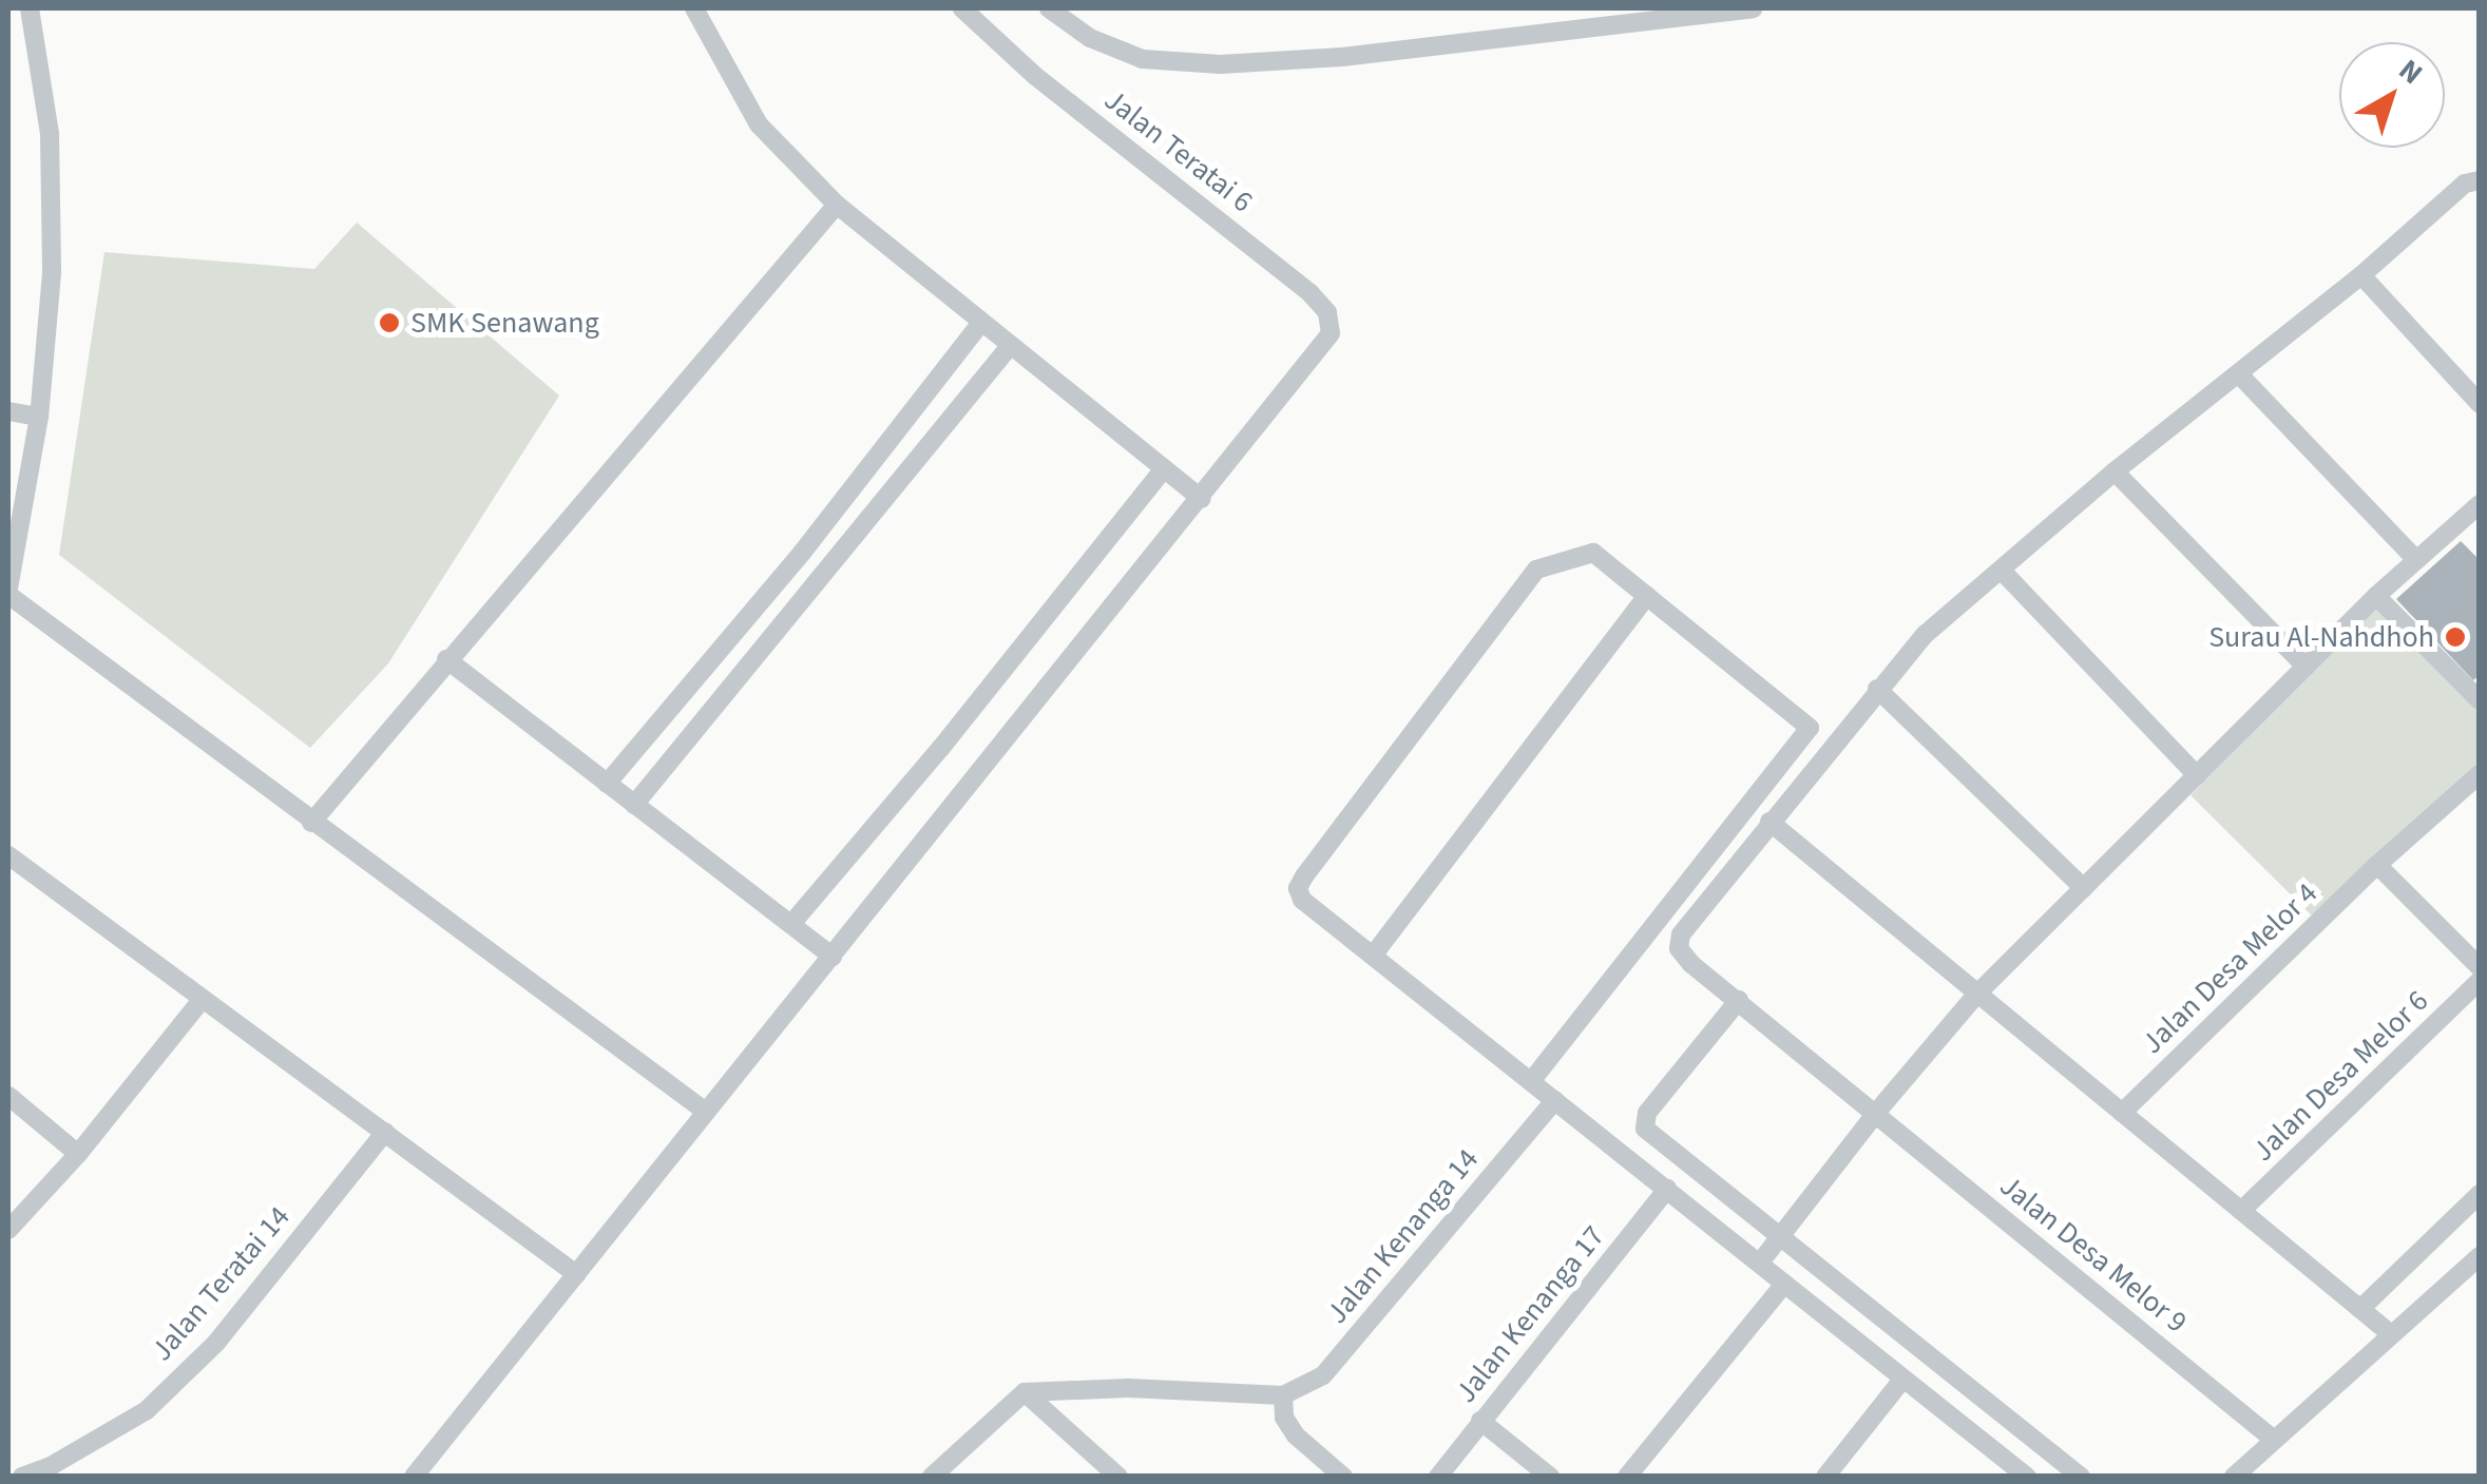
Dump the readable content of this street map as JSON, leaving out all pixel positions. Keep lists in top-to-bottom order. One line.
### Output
{"streets":{"street":["Jalan Teratai 6","Jalan Desa Melor 4","Jalan Desa Melor 6","Jalan Kenanga 14","Jalan Desa Melor 9","Jalan Teratai 14","Jalan Kenanga 17"]},"places":["SMK Senawang","Surau Al-Nahdhoh"],"north":"top right"}
